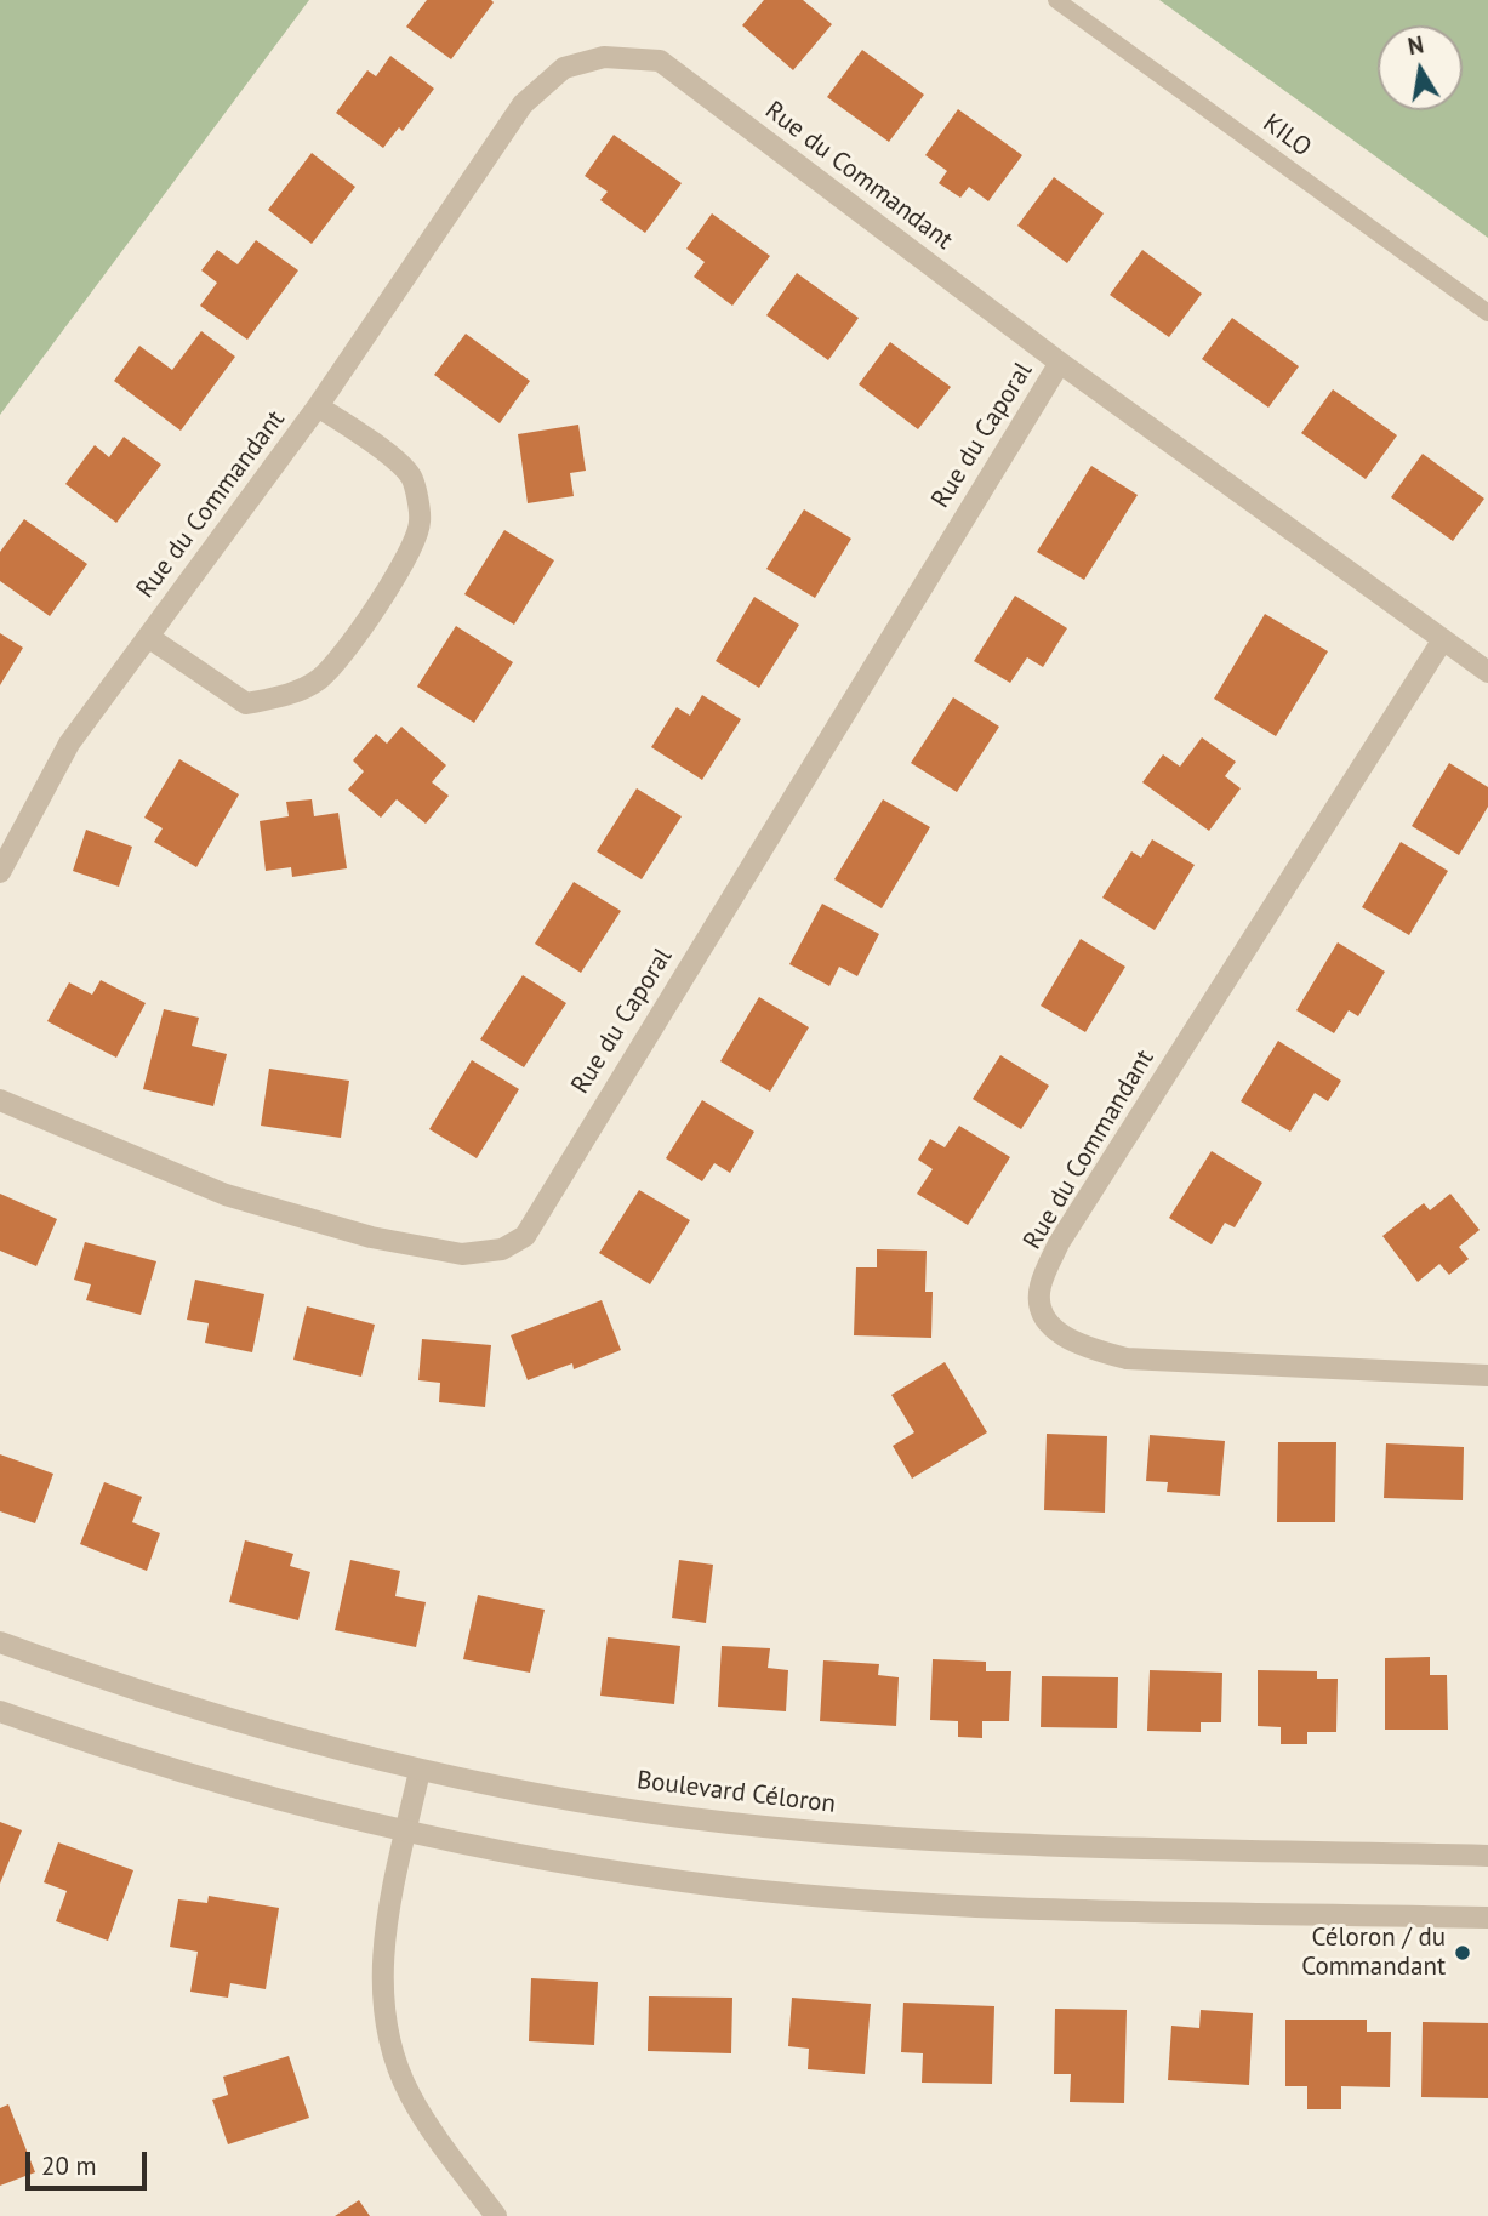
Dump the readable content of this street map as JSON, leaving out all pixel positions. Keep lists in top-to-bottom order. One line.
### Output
{"streets":{"street":["Rue du Commandant","Rue du Caporal","Boulevard Céloron"],"lane":["KILO"]},"crossings":[["Rue du Commandant","Rue du Caporal"]],"places":["Céloron / du Commandant"],"scale_bar":"20 m","north":"top"}
